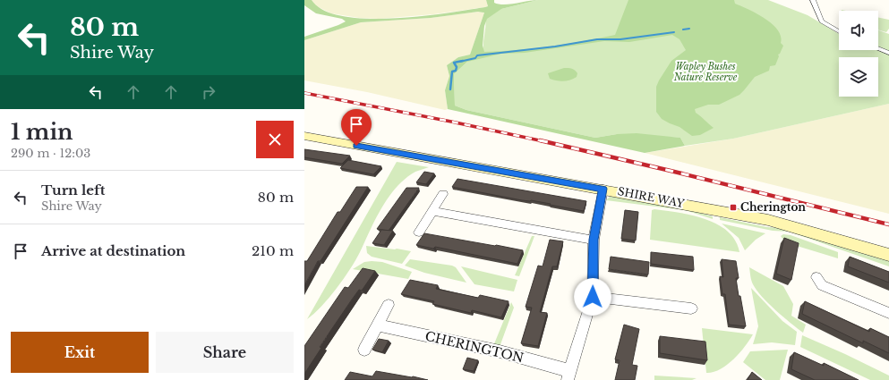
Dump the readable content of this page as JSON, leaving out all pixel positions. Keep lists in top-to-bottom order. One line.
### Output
{"streets":{"street":["SHIRE WAY","CHERINGTON"]},"crossings":[["SHIRE WAY","CHERINGTON"]],"parks":["Wapley Bushes Nature Reserve"],"places":{"transit":["Cherington"]},"page":{"turn":["80 m","Shire Way"],"heading":["1 min","290 m · 12:03"],"list":[{"name":"Turn left","note":"Shire Way","value":"80 m"},{"name":"Arrive at destination","value":"210 m"}],"buttons":["Exit","Share"]}}
